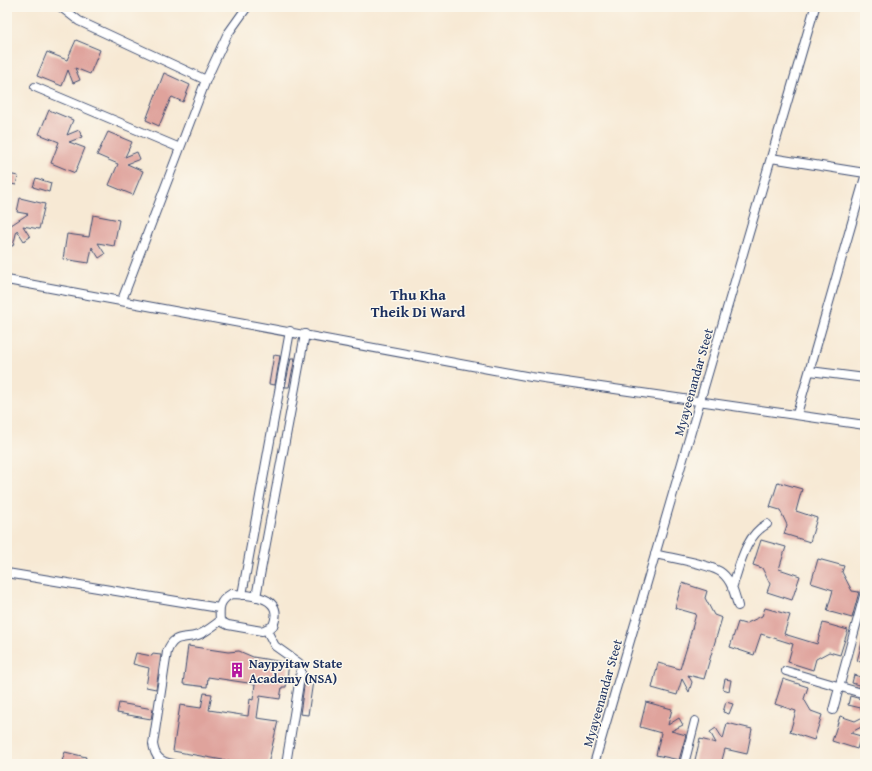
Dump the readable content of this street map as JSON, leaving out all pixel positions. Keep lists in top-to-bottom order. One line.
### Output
{"streets":{"street":["Myayeenandar Steet"]},"districts":["Thu Kha Theik Di Ward"],"places":{"building":["Naypyitaw State Academy (NSA)"]}}
